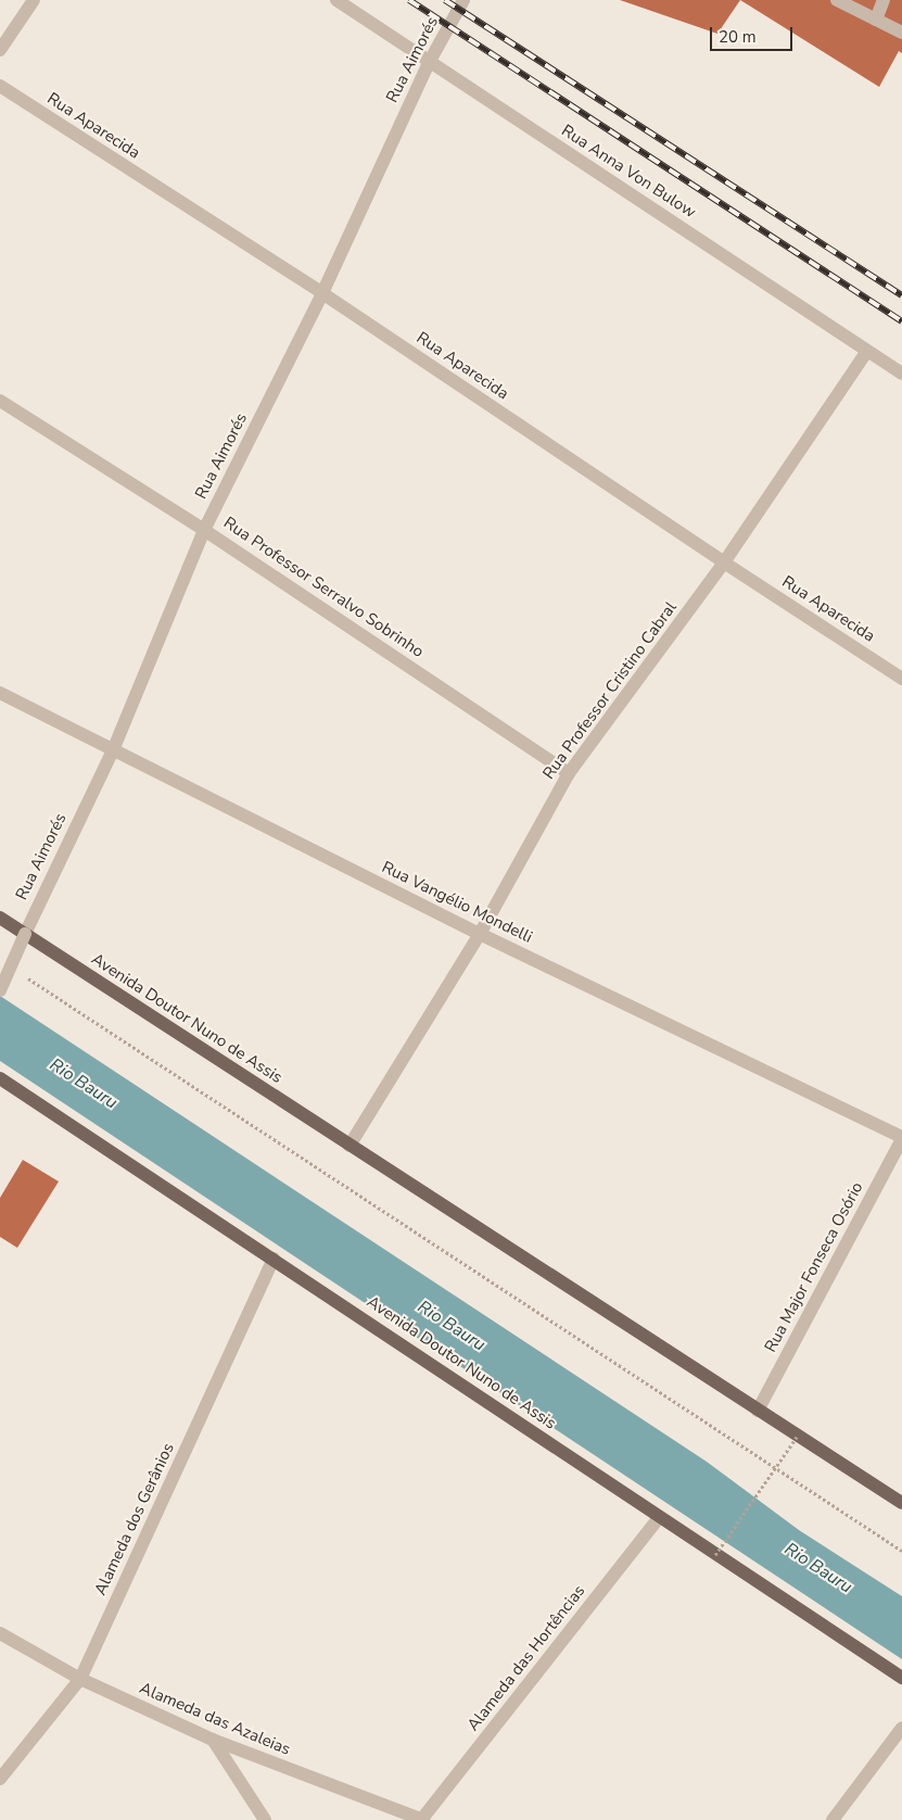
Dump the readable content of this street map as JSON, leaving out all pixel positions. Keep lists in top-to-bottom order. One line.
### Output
{"streets":{"main road":["Avenida Doutor Nuno de Assis"],"street":["Rua Aimorés","Rua Aparecida","Rua Anna Von Bulow","Rua Professor Serralvo Sobrinho","Rua Professor Cristino Cabral","Rua Vangélio Mondelli","Rua Major Fonseca Osório","Alameda dos Gerânios","Alameda das Hortências","Alameda das Azaleias"]},"crossings":[["Rua Aimorés","Rua Aparecida"],["Rua Aimorés","Rua Anna Von Bulow"],["Rua Aimorés","Rua Professor Serralvo Sobrinho"],["Rua Aimorés","Rua Vangélio Mondelli"],["Rua Aimorés","Avenida Doutor Nuno de Assis"],["Rua Aparecida","Rua Professor Cristino Cabral"],["Rua Anna Von Bulow","Rua Professor Cristino Cabral"],["Rua Professor Serralvo Sobrinho","Rua Professor Cristino Cabral"],["Rua Professor Cristino Cabral","Rua Vangélio Mondelli"],["Rua Professor Cristino Cabral","Avenida Doutor Nuno de Assis"],["Rua Vangélio Mondelli","Rua Major Fonseca Osório"],["Avenida Doutor Nuno de Assis","Rua Major Fonseca Osório"],["Avenida Doutor Nuno de Assis","Alameda dos Gerânios"],["Avenida Doutor Nuno de Assis","Alameda das Hortências"],["Alameda dos Gerânios","Alameda das Azaleias"],["Alameda das Hortências","Alameda das Azaleias"]],"water":["Rio Bauru"],"scale_bar":"20 m"}
